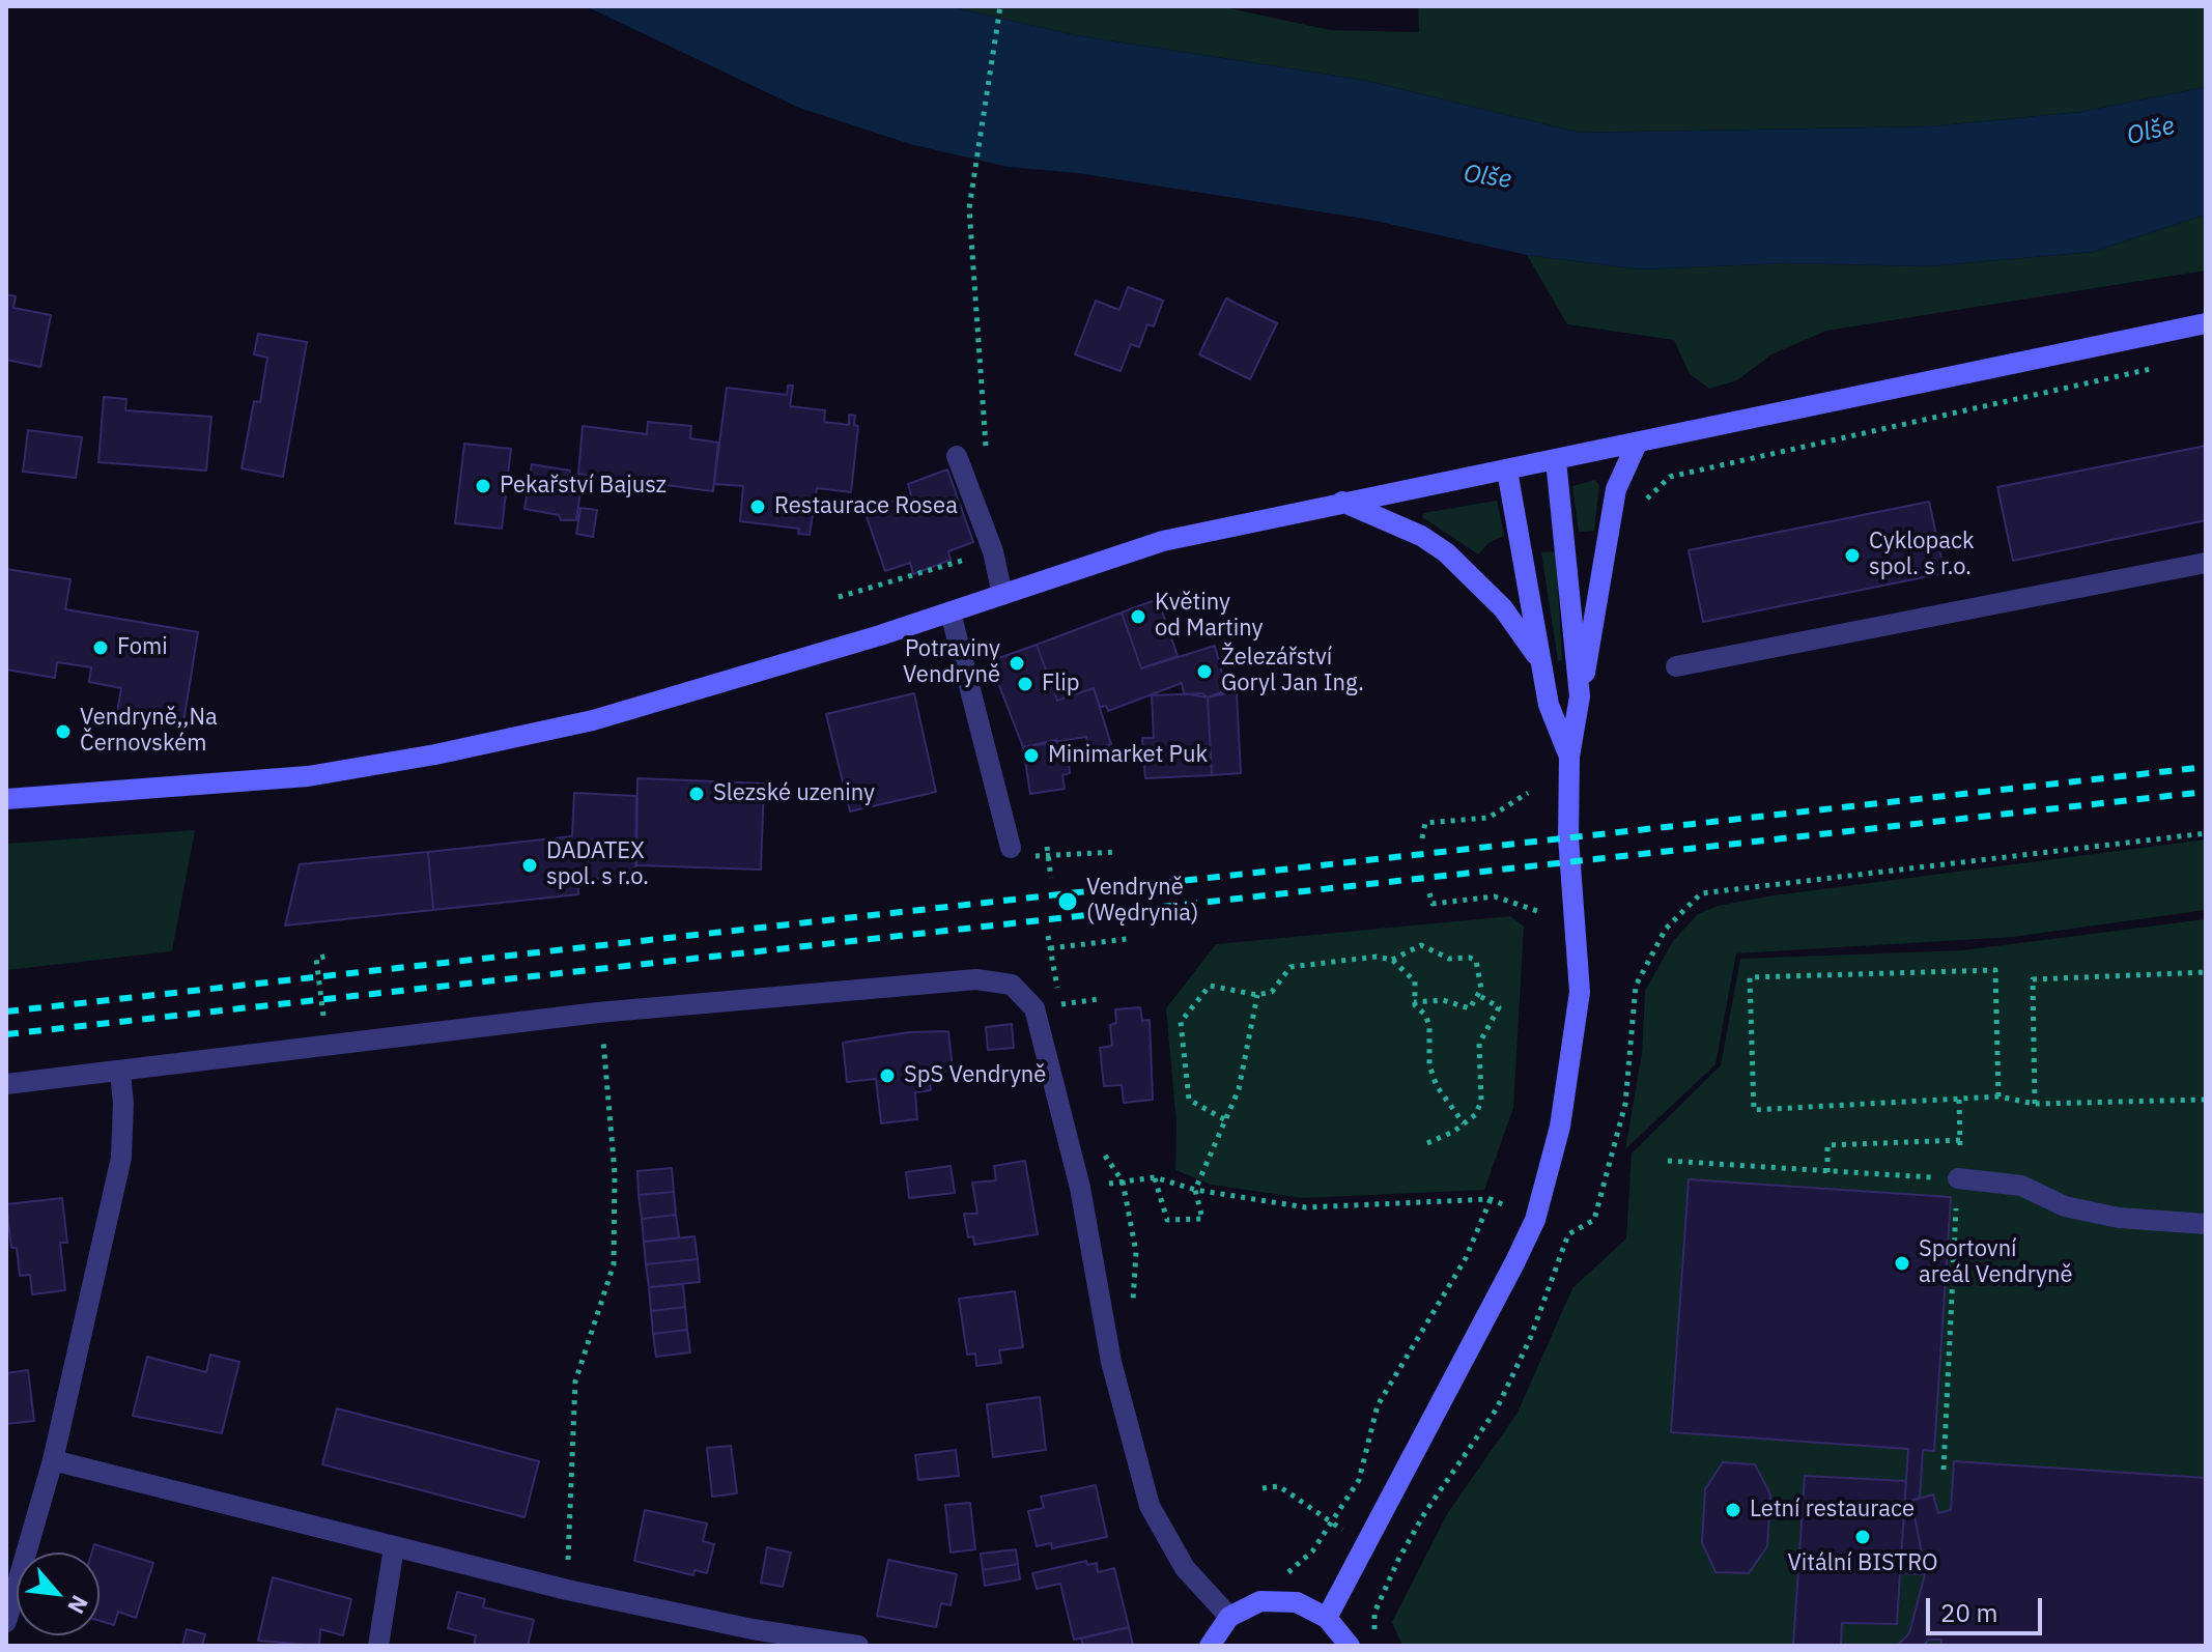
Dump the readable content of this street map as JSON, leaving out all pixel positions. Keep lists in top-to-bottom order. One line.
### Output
{"water":["Olše"],"places":["Pekařství Bajusz","Restaurace Rosea","Cyklopack spol. s r.o.","Květiny od Martiny","Fomi","Potraviny Vendryně","Železářství Goryl Jan Ing.","Flip","Vendryně,,Na Černovském","Minimarket Puk","Slezské uzeniny","DADATEX spol. s r.o.","Vendryně (Wędrynia)","SpS Vendryně","Sportovní areál Vendryně","Letní restaurace","Vitální BISTRO"],"scale_bar":"20 m","north":"bottom right"}
